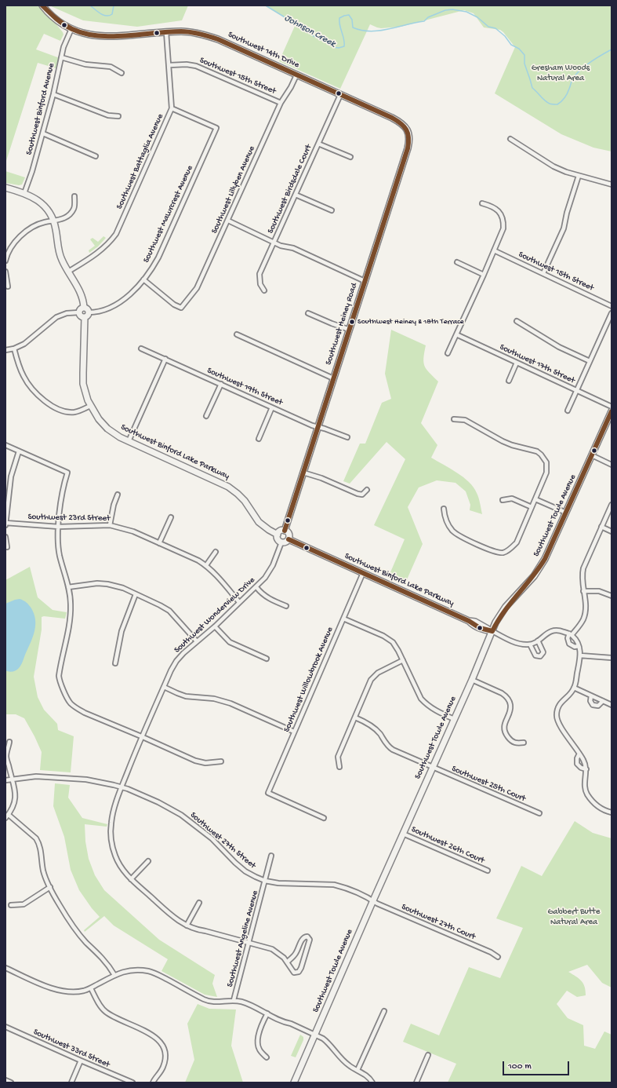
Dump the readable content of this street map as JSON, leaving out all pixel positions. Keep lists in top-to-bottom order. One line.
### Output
{"streets":{"street":["Southwest 14th Drive","Southwest 15th Street","Southwest Binford Avenue","Southwest Battaglia Avenue","Southwest Birdsdale Court","Southwest Lillyben Avenue","Southwest Mawrcrest Avenue","Southwest Heiney Road","Southwest 17th Street","Southwest 19th Street","Southwest Binford Lake Parkway","Southwest Towle Avenue","Southwest 23rd Street","Southwest Wonderview Drive","Southwest Willowbrook Avenue","Southwest 25th Court","Southwest 27th Street","Southwest 26th Court","Southwest 27th Court","Southwest Angeline Avenue","Southwest 33rd Street"]},"crossings":[["Southwest 14th Drive","Southwest Binford Avenue"],["Southwest 14th Drive","Southwest Battaglia Avenue"],["Southwest 14th Drive","Southwest Birdsdale Court"],["Southwest 14th Drive","Southwest Lillyben Avenue"],["Southwest 14th Drive","Southwest Heiney Road"],["Southwest 15th Street","Southwest Battaglia Avenue"],["Southwest 15th Street","Southwest Lillyben Avenue"],["Southwest Battaglia Avenue","Southwest Mawrcrest Avenue"],["Southwest Lillyben Avenue","Southwest Mawrcrest Avenue"],["Southwest Mawrcrest Avenue","Southwest Binford Lake Parkway"],["Southwest Heiney Road","Southwest 19th Street"],["Southwest Heiney Road","Southwest Binford Lake Parkway"],["Southwest Heiney Road","Southwest Wonderview Drive"],["Southwest Binford Lake Parkway","Southwest Towle Avenue"],["Southwest Binford Lake Parkway","Southwest Wonderview Drive"],["Southwest Binford Lake Parkway","Southwest Willowbrook Avenue"],["Southwest Towle Avenue","Southwest 25th Court"],["Southwest Towle Avenue","Southwest 27th Street"],["Southwest Towle Avenue","Southwest 26th Court"],["Southwest Towle Avenue","Southwest 27th Court"],["Southwest 23rd Street","Southwest Wonderview Drive"],["Southwest Wonderview Drive","Southwest 27th Street"],["Southwest Wonderview Drive","Southwest Angeline Avenue"],["Southwest 27th Street","Southwest 27th Court"],["Southwest 27th Street","Southwest Angeline Avenue"]],"water":["Johnson Creek"],"parks":["Gresham Woods Natural Area","Gabbert Butte Natural Area"],"places":["Southwest Heiney & 18th Terrace"],"scale_bar":"100 m"}
